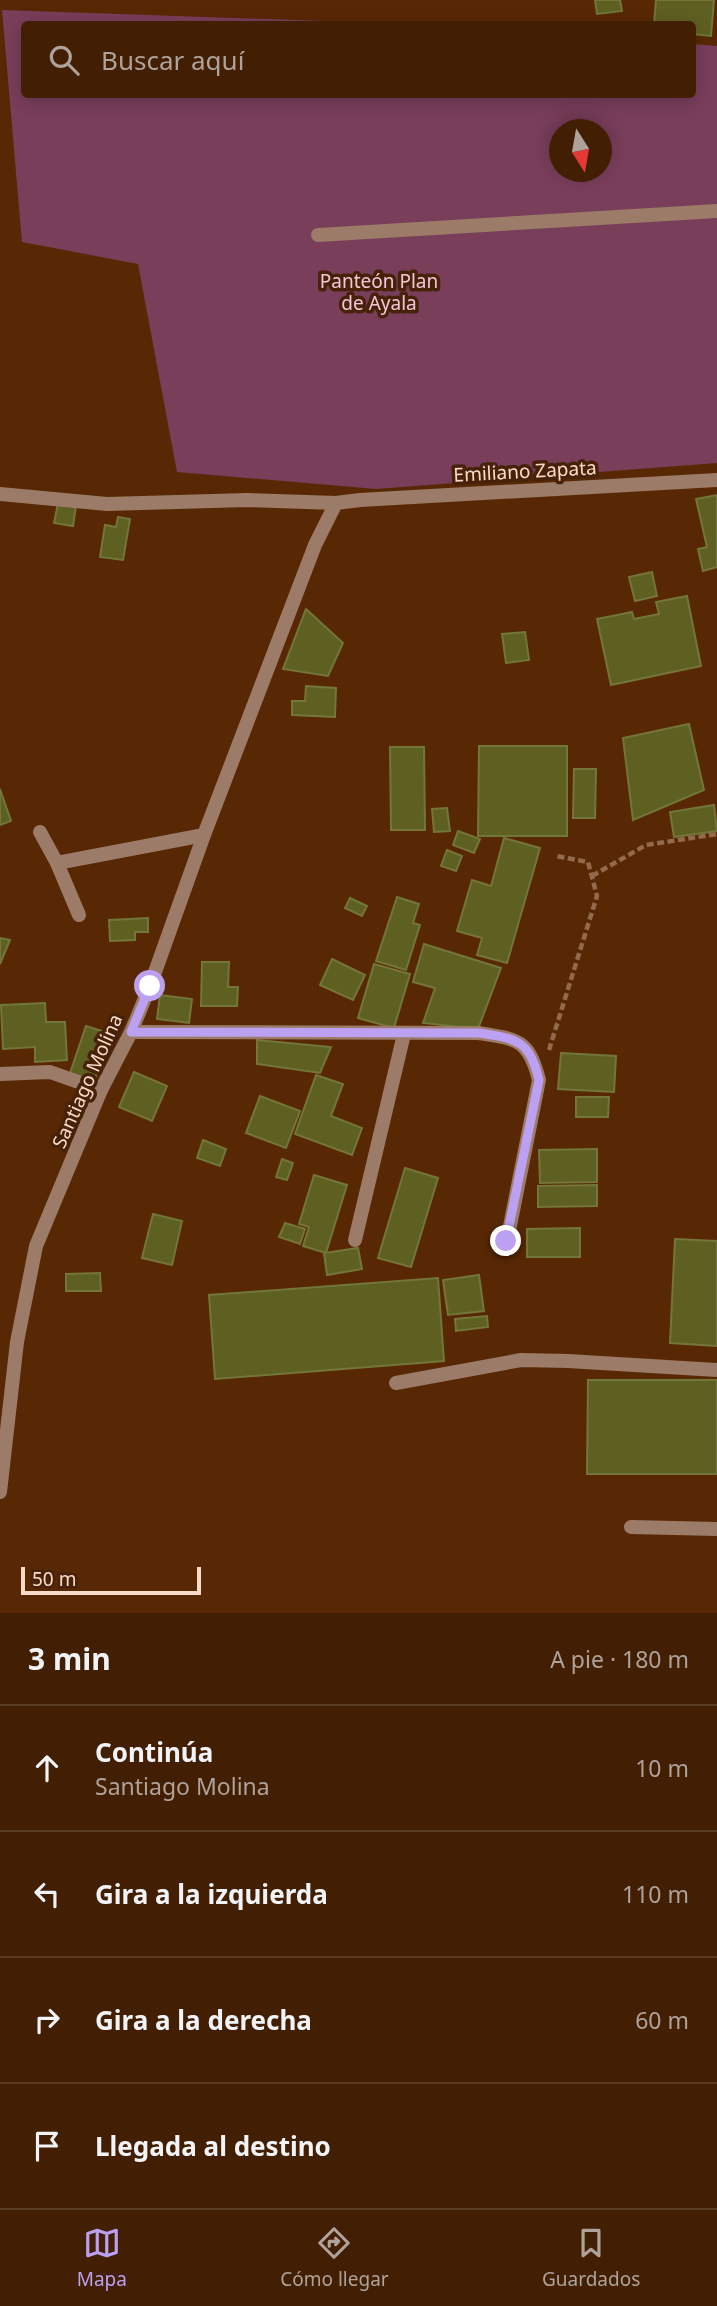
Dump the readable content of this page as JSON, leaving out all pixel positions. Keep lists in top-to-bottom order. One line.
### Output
{"streets":{"street":["Emiliano Zapata","Santiago Molina"]},"crossings":[["Emiliano Zapata","Santiago Molina"]],"parks":["Panteón Plan de Ayala"],"scale_bar":"50 m","north":"bottom","page":{"search":"Buscar aquí","scale":"50 m","heading":["3 min","A pie · 180 m"],"list":[["Continúa","Santiago Molina","10 m"],["Gira a la izquierda","110 m"],["Gira a la derecha","60 m"],"Llegada al destino"],"nav":["Mapa","Cómo llegar","Guardados"]}}
